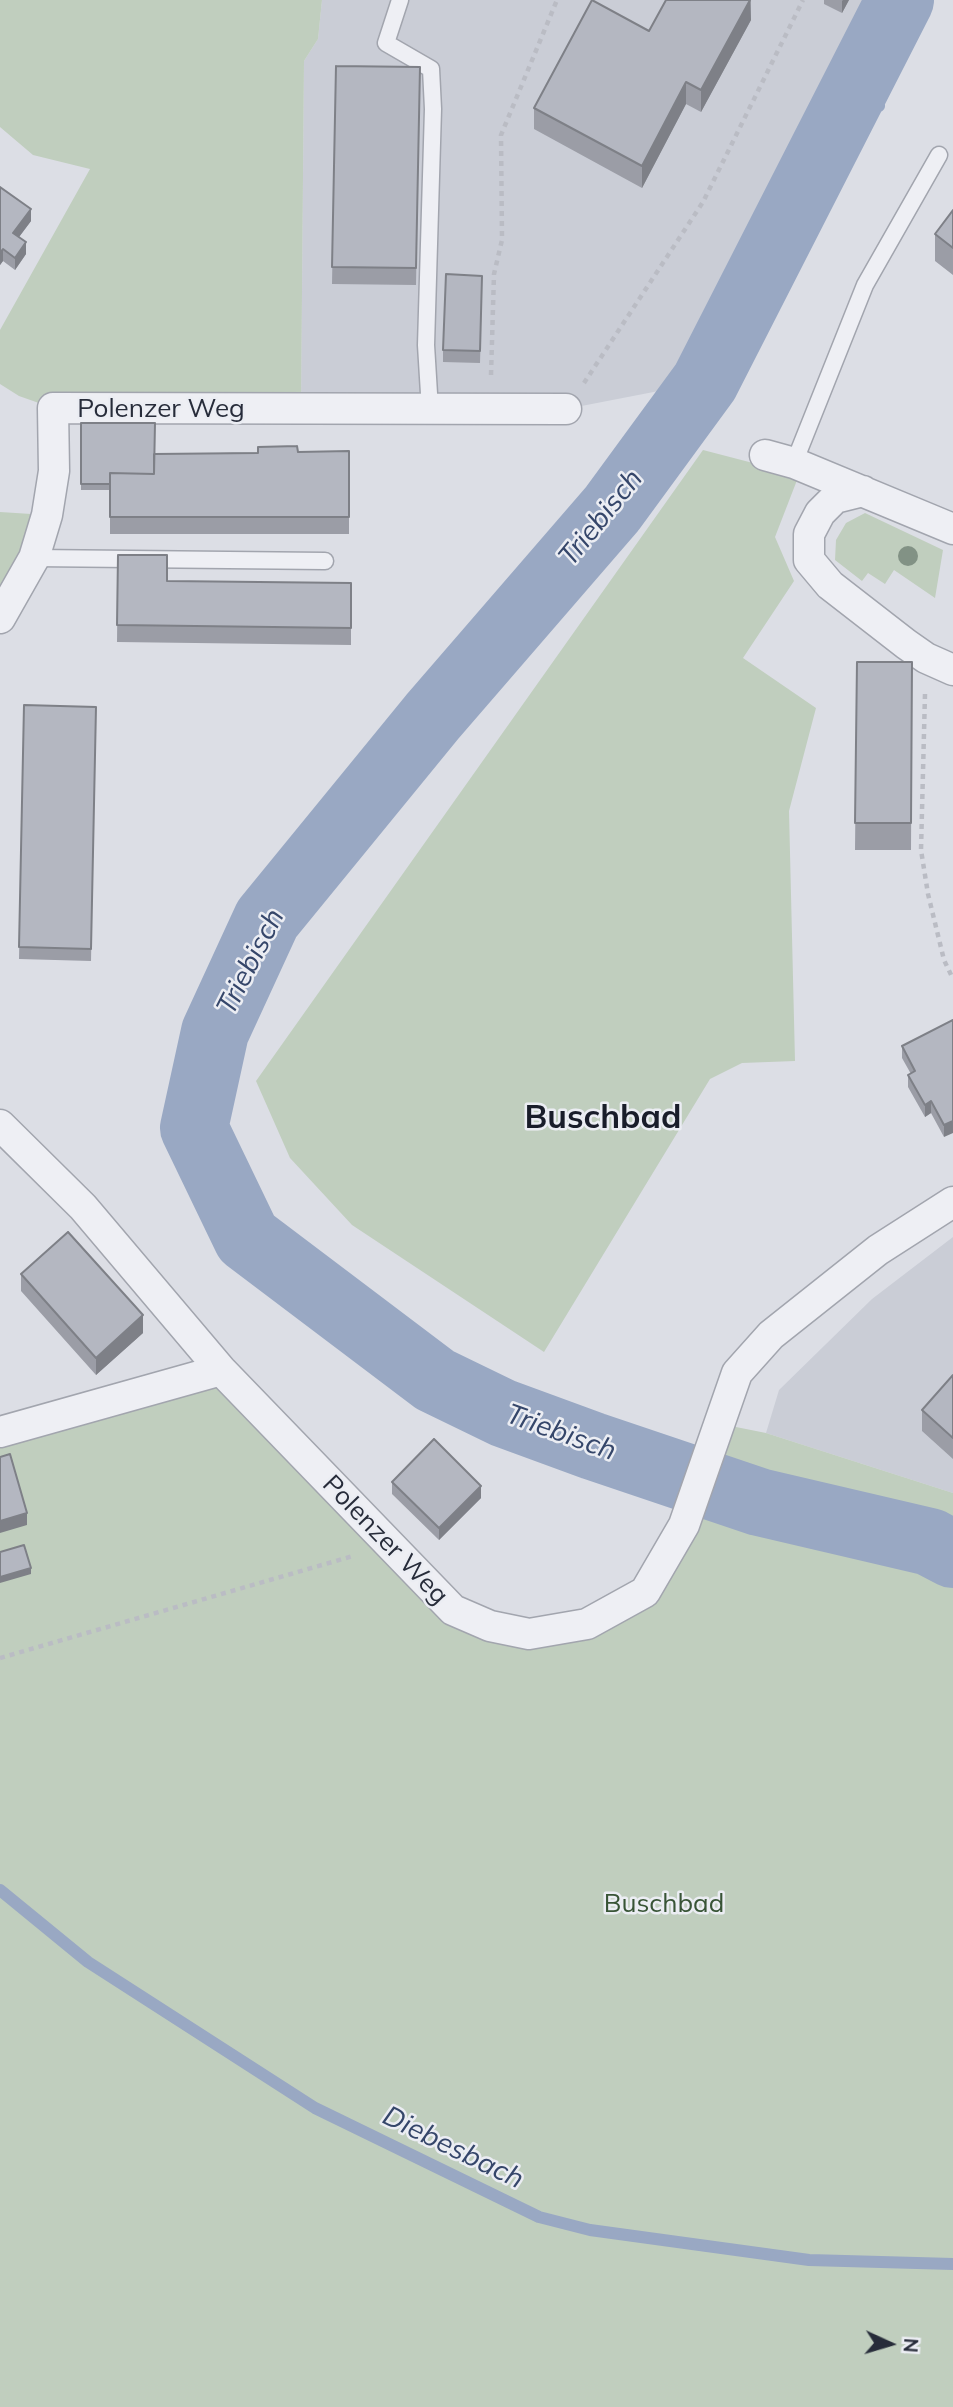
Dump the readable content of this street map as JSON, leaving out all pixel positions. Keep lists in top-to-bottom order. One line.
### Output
{"streets":{"street":["Polenzer Weg"]},"districts":["Buschbad"],"water":["Triebisch","Diebesbach"],"parks":["Buschbad"],"north":"right"}
